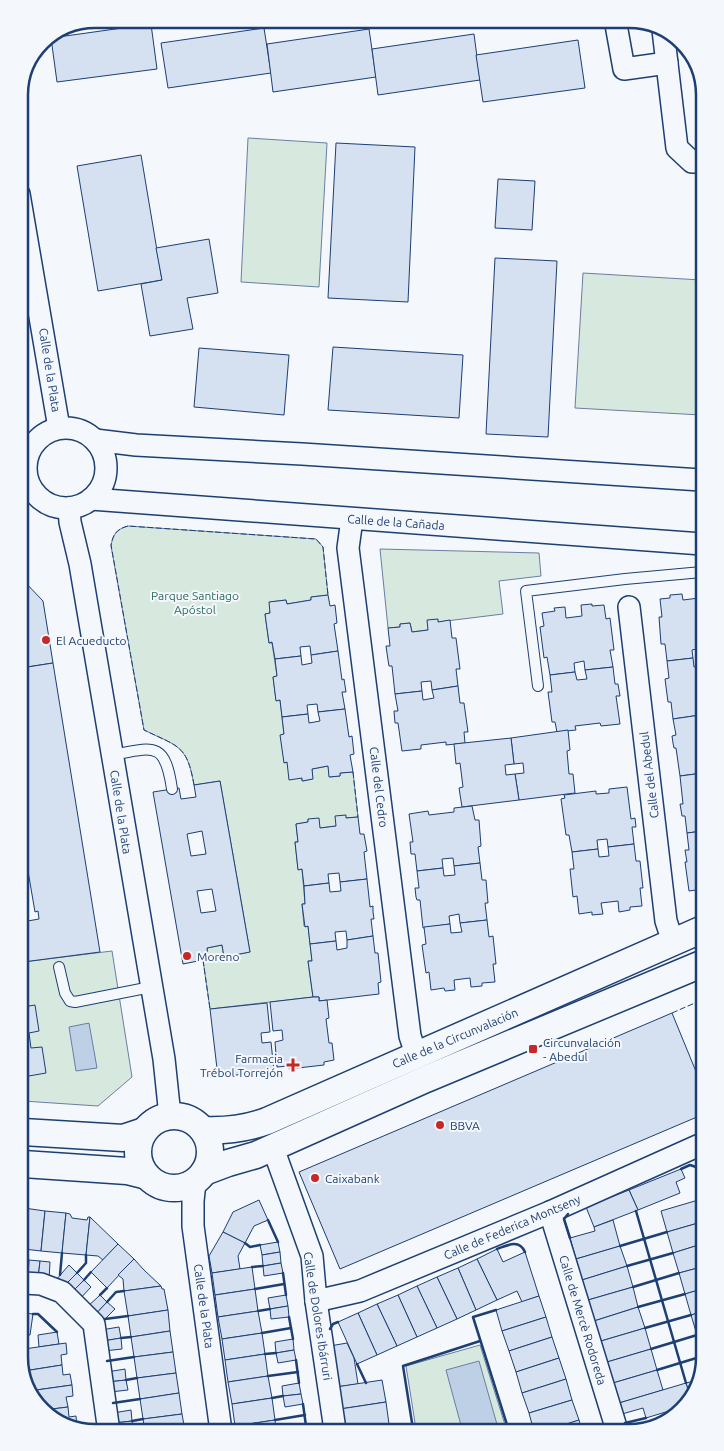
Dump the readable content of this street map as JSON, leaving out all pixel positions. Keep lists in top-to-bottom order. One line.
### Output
{"streets":{"street":["Calle de la Plata","Calle de la Cañada","Calle del Abedul","Calle del Cedro","Calle de la Circunvalación","Calle de Federica Montseny","Calle de Dolores Ibárruri","Calle de Mercè Rodoreda"]},"crossings":[["Calle de la Plata","Calle de la Circunvalación"],["Calle de la Cañada","Calle del Cedro"],["Calle del Abedul","Calle de la Circunvalación"],["Calle del Cedro","Calle de la Circunvalación"],["Calle de Federica Montseny","Calle de Dolores Ibárruri"],["Calle de Federica Montseny","Calle de Mercè Rodoreda"]],"parks":["Parque Santiago Apóstol"],"places":{"other":["El Acueducto","Moreno","BBVA","Caixabank"],"transit":["Circunvalación - Abedul"],"health":["Farmacia Trébol Torrejón"]}}
